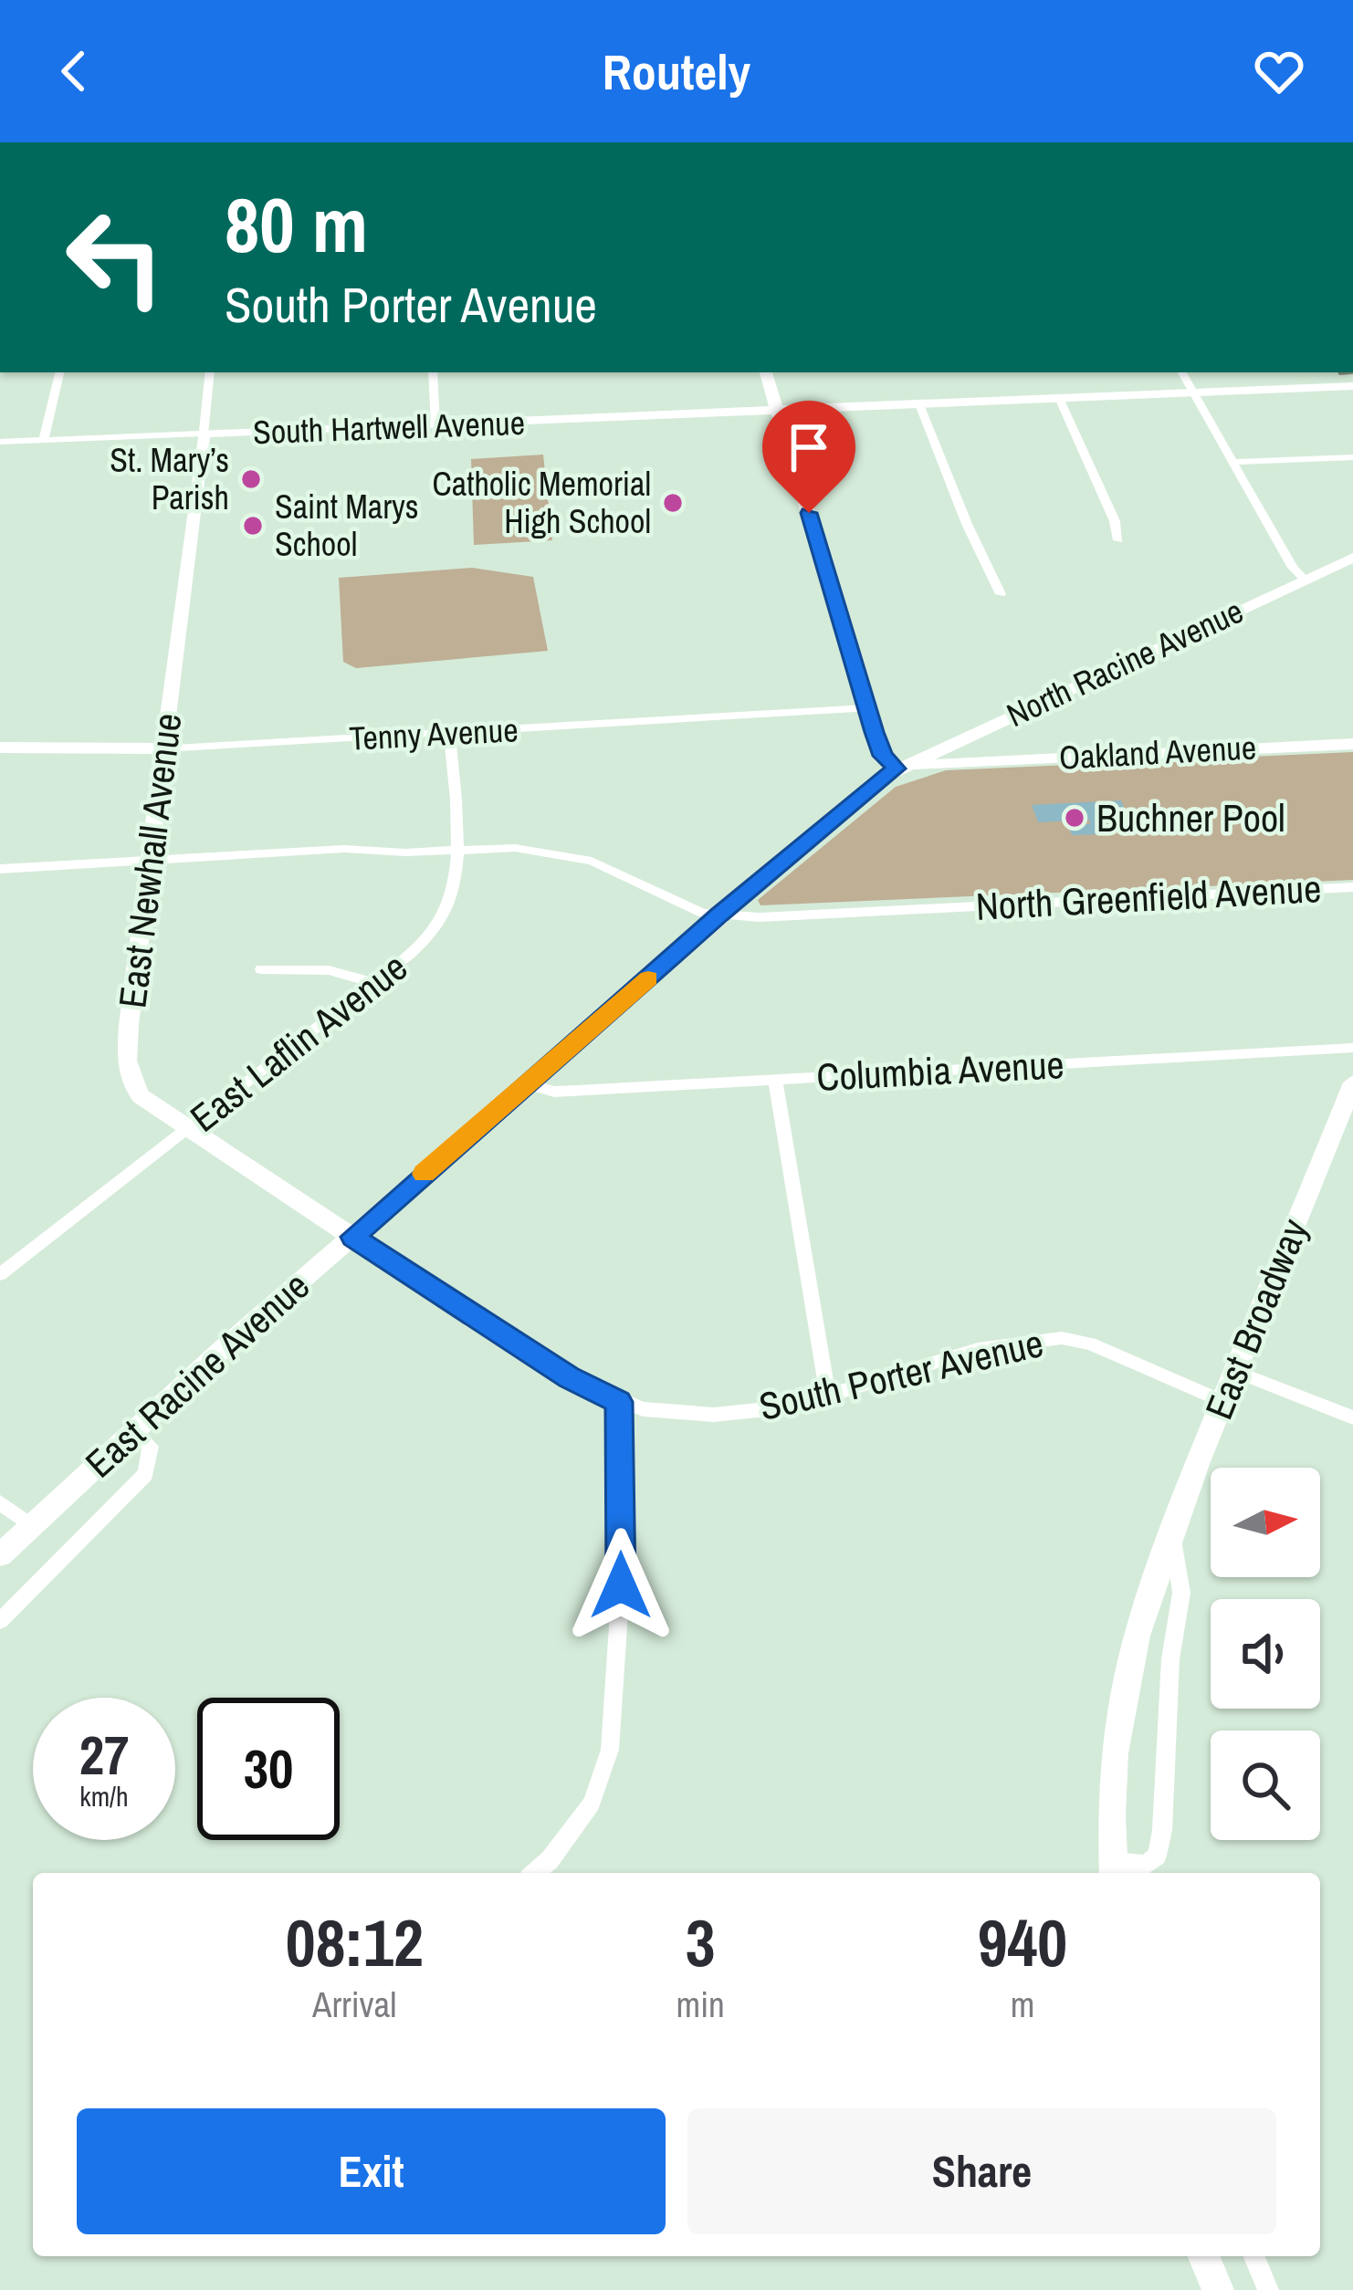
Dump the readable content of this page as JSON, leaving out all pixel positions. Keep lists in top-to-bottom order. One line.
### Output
{"streets":{"street":["South Hartwell Avenue","North Racine Avenue","Tenny Avenue","Oakland Avenue","East Newhall Avenue","North Greenfield Avenue","East Laflin Avenue","Columbia Avenue","East Broadway","East Racine Avenue","South Porter Avenue"]},"crossings":[["South Hartwell Avenue","East Newhall Avenue"],["North Racine Avenue","Oakland Avenue"],["North Racine Avenue","East Racine Avenue"],["Tenny Avenue","East Newhall Avenue"],["Tenny Avenue","East Laflin Avenue"],["Oakland Avenue","East Racine Avenue"],["East Newhall Avenue","North Greenfield Avenue"],["East Newhall Avenue","East Laflin Avenue"],["East Newhall Avenue","East Racine Avenue"],["East Newhall Avenue","South Porter Avenue"],["North Greenfield Avenue","East Laflin Avenue"],["North Greenfield Avenue","East Racine Avenue"],["Columbia Avenue","East Racine Avenue"],["East Broadway","South Porter Avenue"],["East Racine Avenue","South Porter Avenue"]],"places":["St. Mary’s Parish","Catholic Memorial High School","Saint Marys School","Buchner Pool"],"north":"right","page":{"header":"Routely","turn":["80 m","South Porter Avenue"],"speed":"27 km/h","limit":"30","eta":["08:12","Arrival","3","min","940","m"],"buttons":["Exit","Share"]}}
